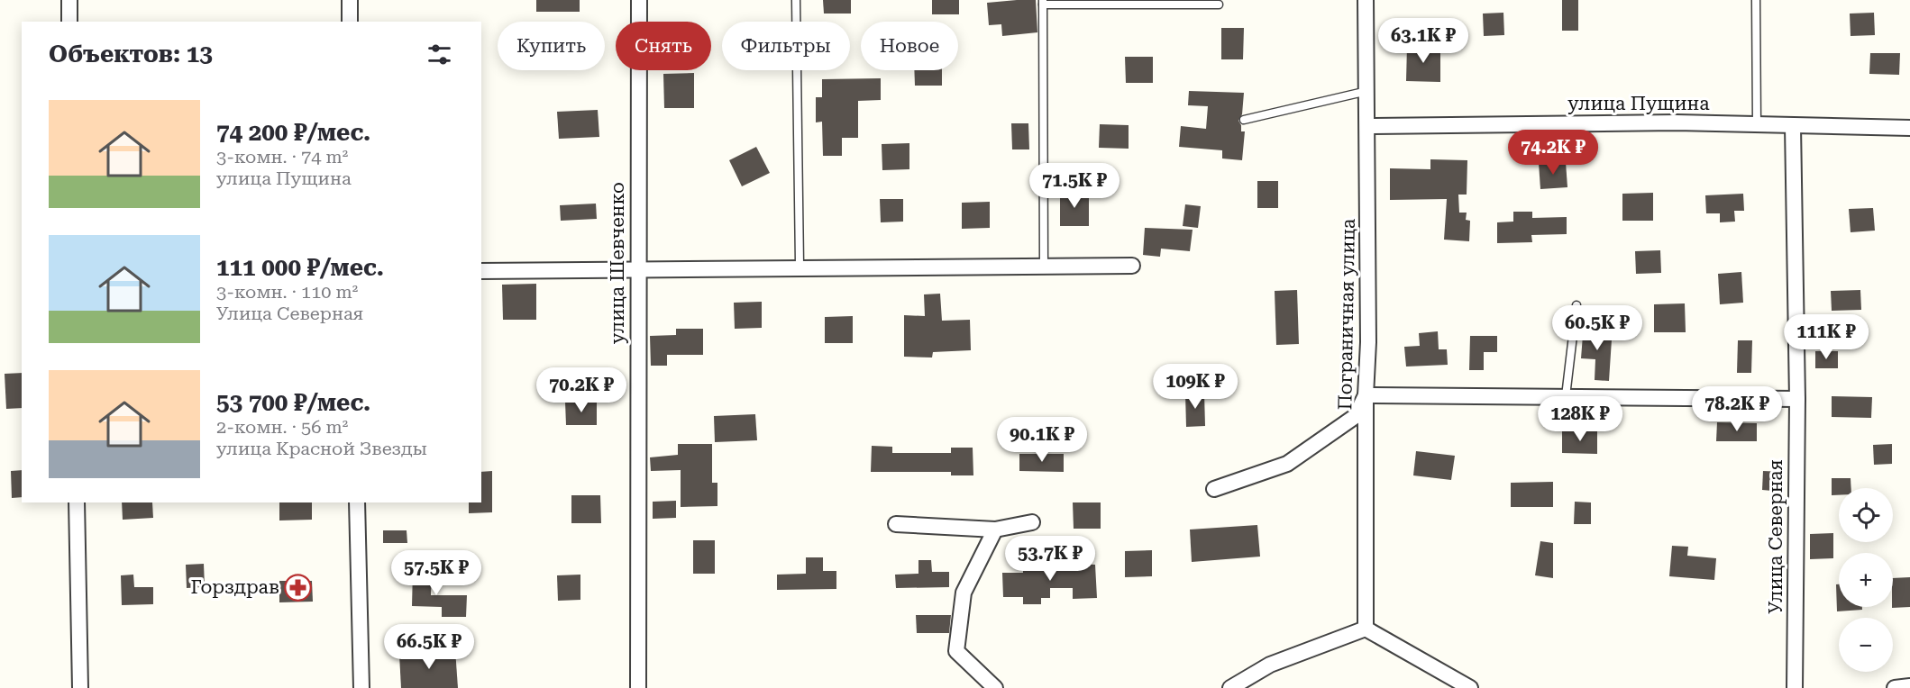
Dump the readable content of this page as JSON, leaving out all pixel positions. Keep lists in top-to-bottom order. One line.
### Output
{"streets":{"street":["улица Пущина","улица Шевченко","Пограничная улица","Улица Северная"]},"crossings":[["улица Пущина","Пограничная улица"],["улица Пущина","Улица Северная"]],"places":{"pharmacy":["Горздрав"]},"page":{"price":["63.1K ₽","74.2K ₽","71.5K ₽","60.5K ₽","111K ₽","109K ₽","70.2K ₽","78.2K ₽","128K ₽","90.1K ₽","53.7K ₽","57.5K ₽","66.5K ₽"],"chip":["Купить","Снять","Фильтры","Новое"],"heading":"Объектов: 13","list":[{"name":"74 200 ₽/мес.","note":"3-комн. · 74 m² · улица Пущина"},{"name":"111 000 ₽/мес.","note":"3-комн. · 110 m² · Улица Северная"},{"name":"53 700 ₽/мес.","note":"2-комн. · 56 m² · улица Красной Звезды"}],"map_buttons":["+","−"]}}
